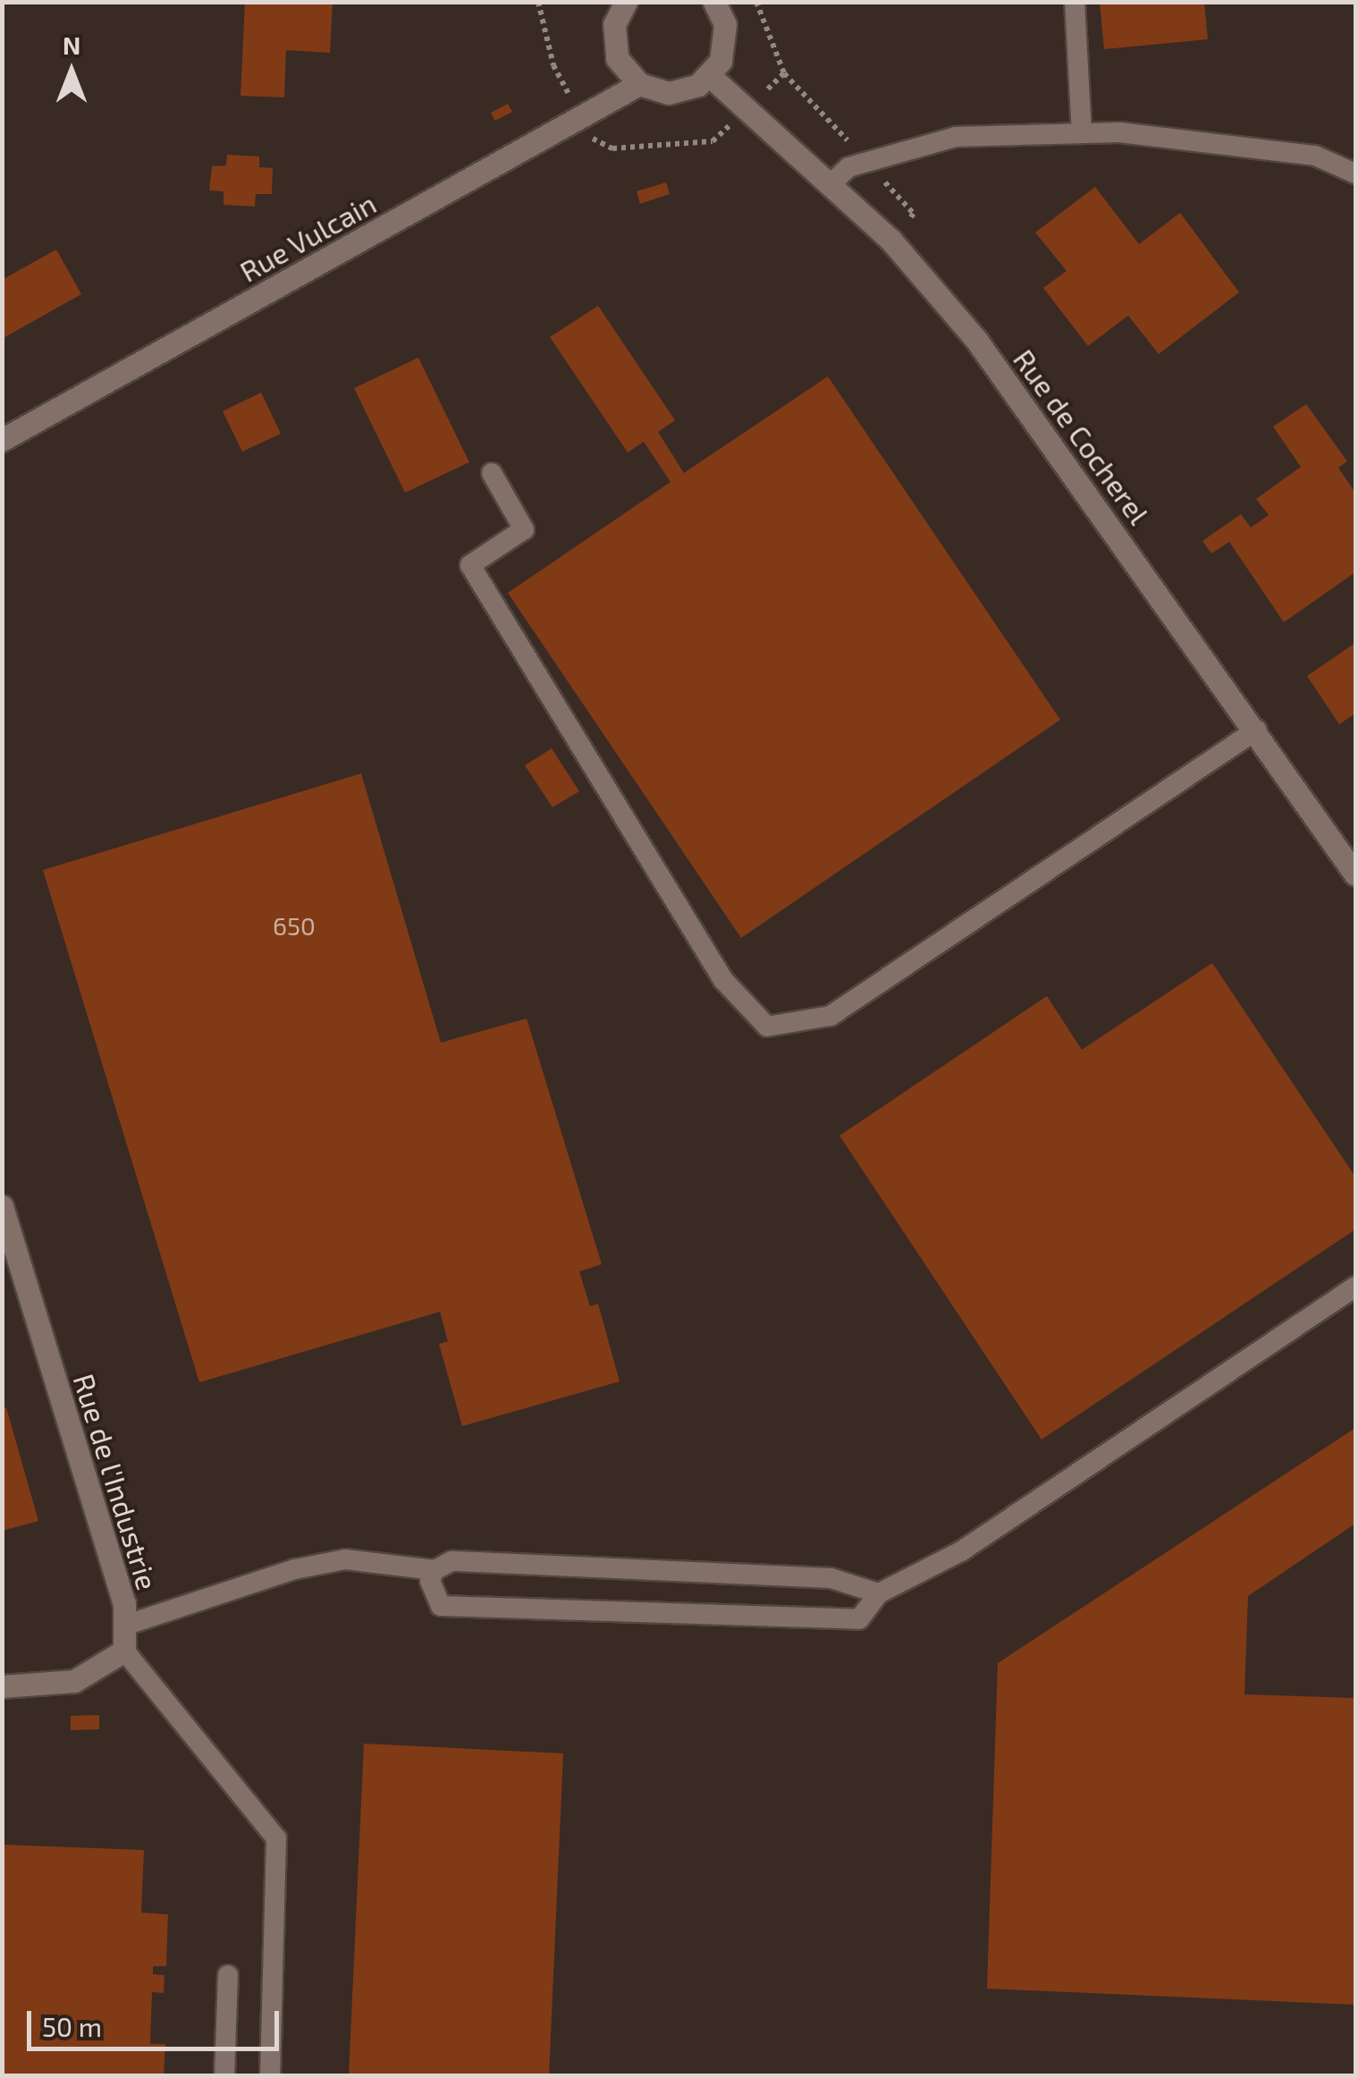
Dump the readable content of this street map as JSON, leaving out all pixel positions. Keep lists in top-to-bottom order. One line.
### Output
{"streets":{"street":["Rue Vulcain","Rue de Cocherel","Rue de l'Industrie"]},"house_numbers":["650"],"scale_bar":"50 m","north":"top"}
